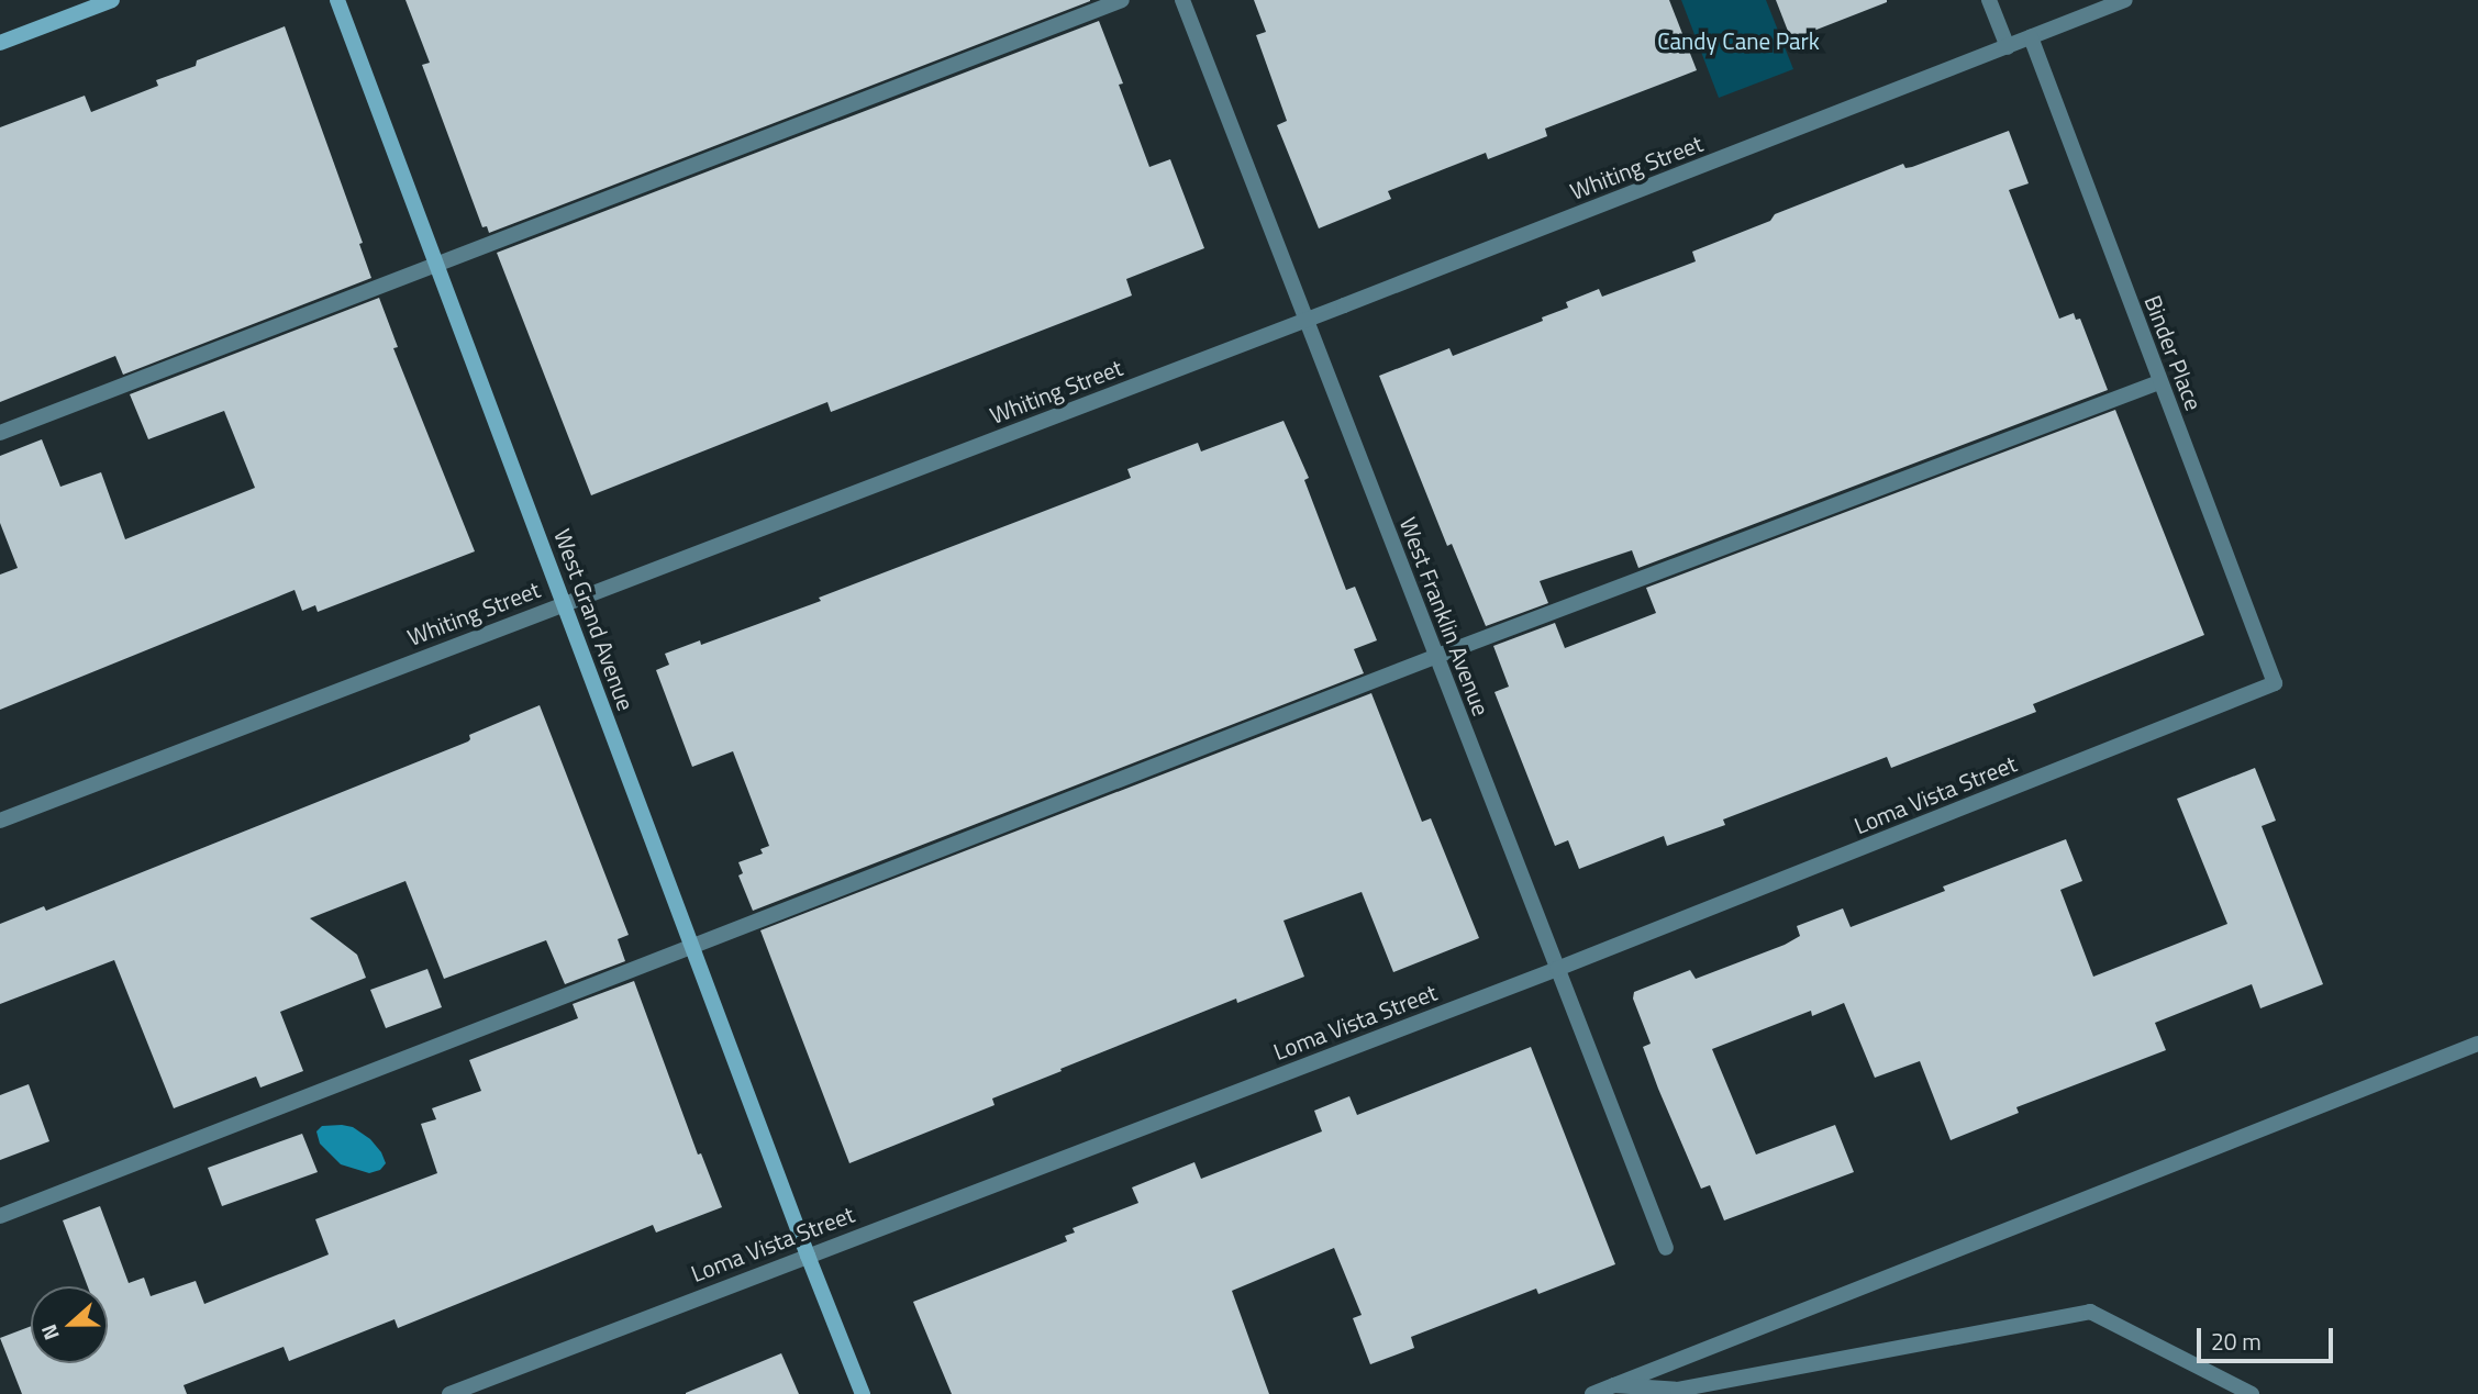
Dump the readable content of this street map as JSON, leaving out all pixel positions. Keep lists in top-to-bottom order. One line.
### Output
{"streets":{"main road":["West Grand Avenue"],"street":["Whiting Street","Binder Place","West Franklin Avenue","Loma Vista Street"]},"crossings":[["Whiting Street","Binder Place"],["Whiting Street","West Franklin Avenue"],["Whiting Street","West Grand Avenue"],["Binder Place","Loma Vista Street"],["West Franklin Avenue","Loma Vista Street"],["West Grand Avenue","Loma Vista Street"]],"parks":["Candy Cane Park"],"scale_bar":"20 m","north":"left"}
